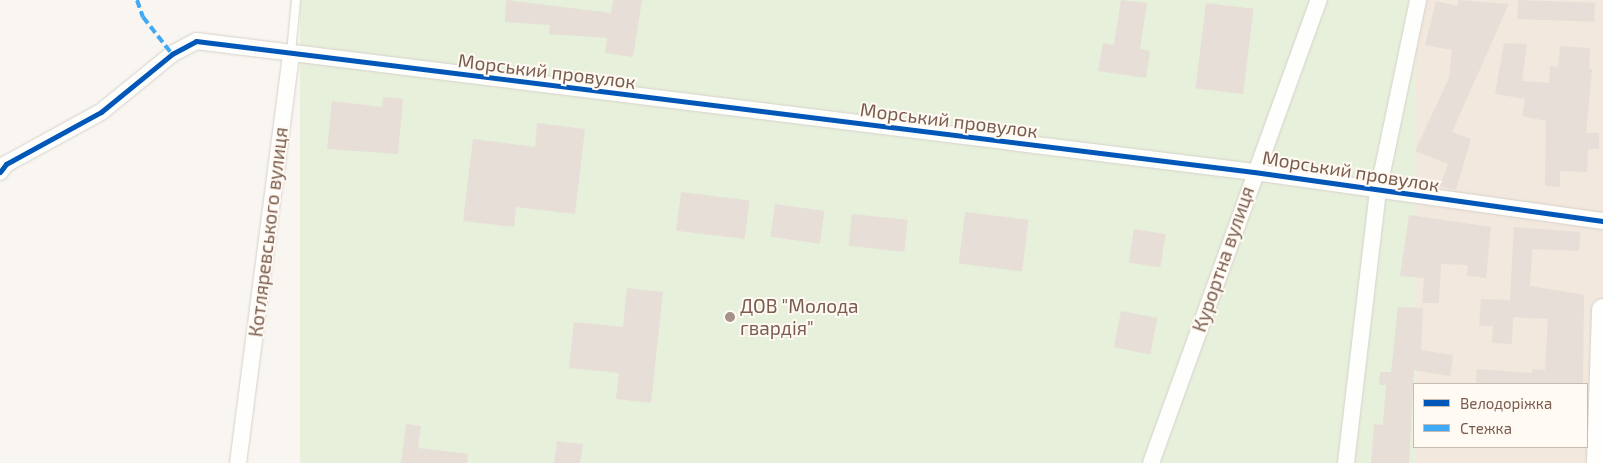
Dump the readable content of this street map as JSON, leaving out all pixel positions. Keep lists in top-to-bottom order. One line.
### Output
{"streets":{"street":["Морський провулок","Котляревського вулиця","Курортна вулиця"]},"crossings":[["Морський провулок","Котляревського вулиця"],["Морський провулок","Курортна вулиця"]],"places":["ДОВ \"Молода гвардія\""],"legend":["Велодоріжка","Стежка"]}
